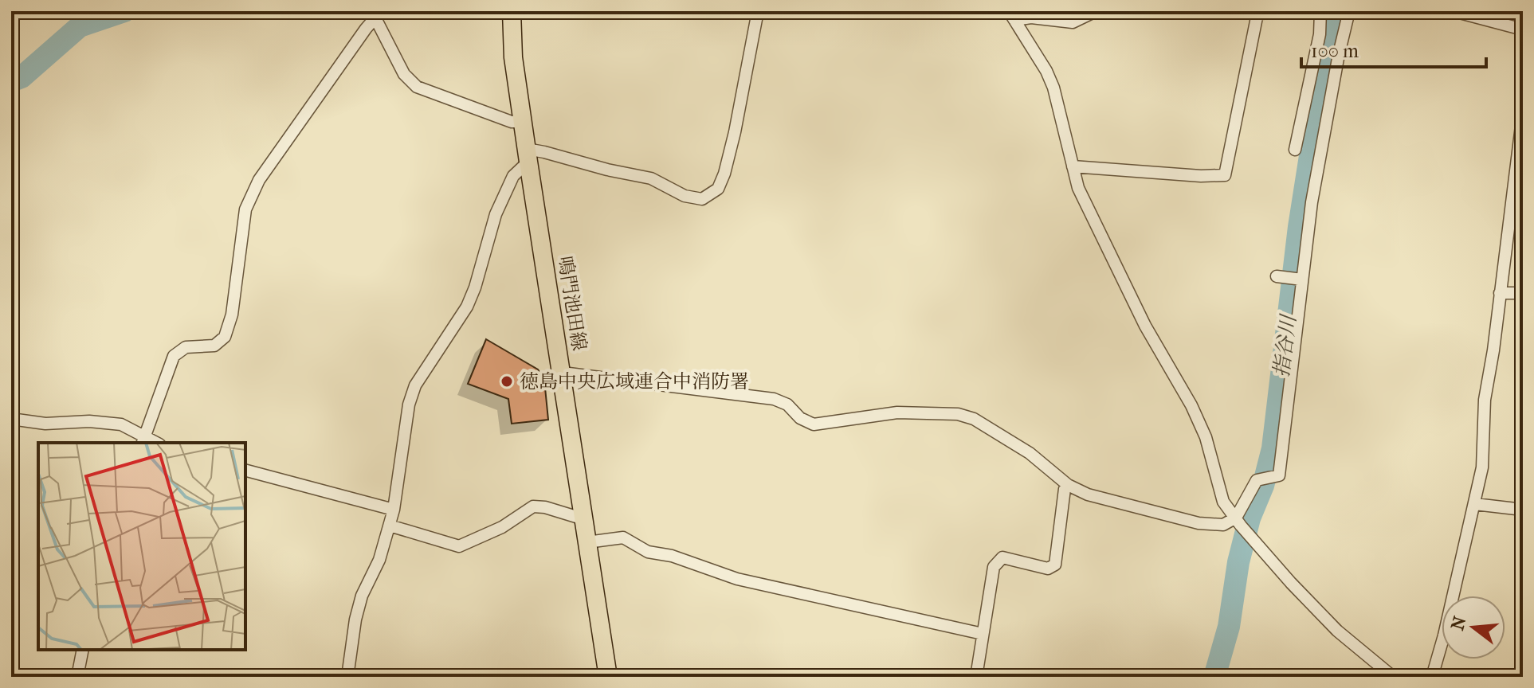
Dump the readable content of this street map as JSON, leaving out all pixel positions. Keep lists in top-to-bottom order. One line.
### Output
{"streets":{"main road":["鳴門池田線"]},"water":["指谷川"],"places":["徳島中央広域連合中消防署"],"scale_bar":"100 m","north":"left"}
